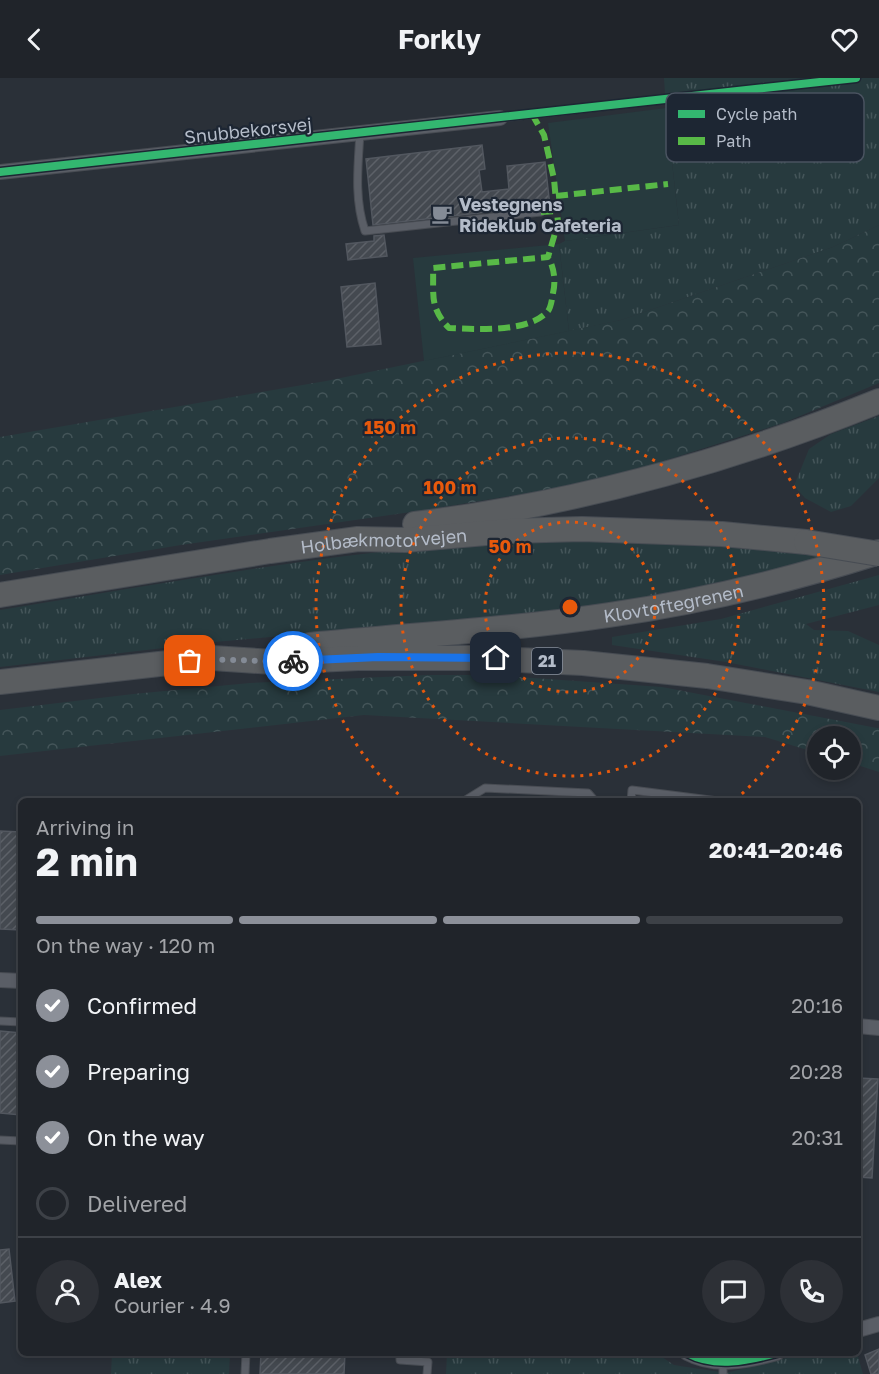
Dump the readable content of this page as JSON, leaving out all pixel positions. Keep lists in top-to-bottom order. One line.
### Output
{"streets":{"highway":["Holbækmotorvejen","Klovtoftegrenen","21"],"street":["Snubbekorsvej"]},"crossings":[["Holbækmotorvejen","Klovtoftegrenen"],["Klovtoftegrenen","21"]],"places":{"cafe":["Vestegnens Rideklub Cafeteria"]},"legend":["Cycle path","Path"],"page":{"header":"Forkly","heading":["2 min","Arriving in","20:41–20:46"],"panel":["Alex","Courier · 4.9"],"bar":"On the way · 120 m","list":[["Confirmed","20:16"],["Preparing","20:28"],["On the way","20:31"],"Delivered"]},"rings":["150 m","100 m","50 m"]}
